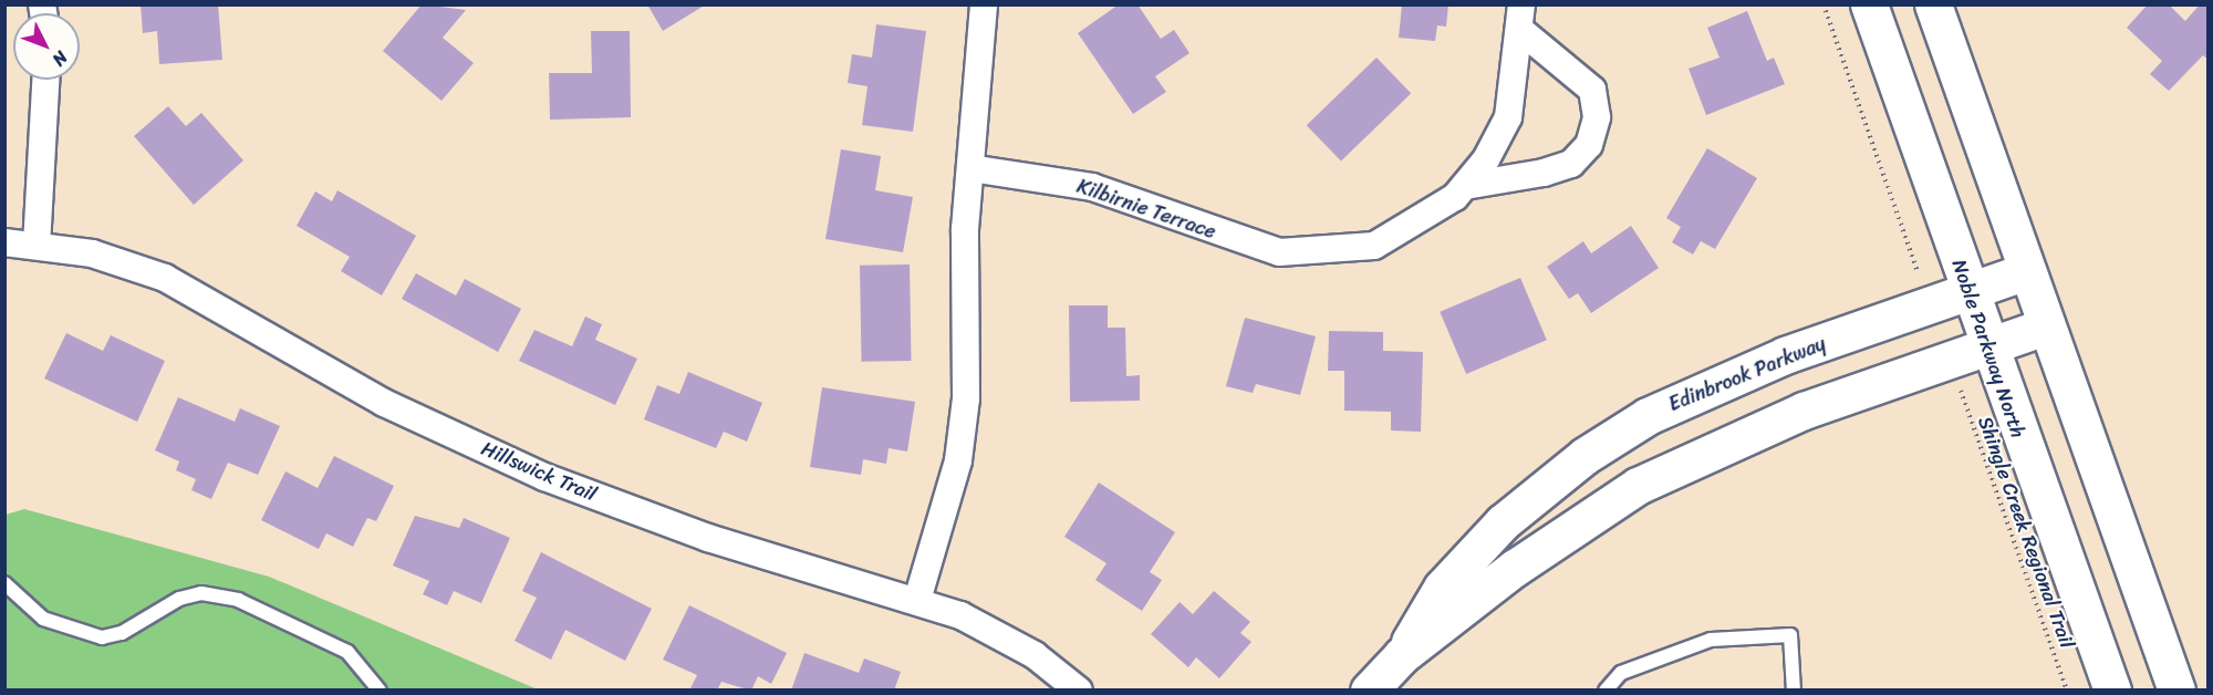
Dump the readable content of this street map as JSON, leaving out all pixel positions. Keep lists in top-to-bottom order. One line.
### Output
{"streets":{"street":["Kilbirnie Terrace","Noble Parkway North","Edinbrook Parkway","Hillswick Trail"],"path":["Shingle Creek Regional Trail"]},"crossings":[["Noble Parkway North","Edinbrook Parkway"]],"north":"bottom right"}
